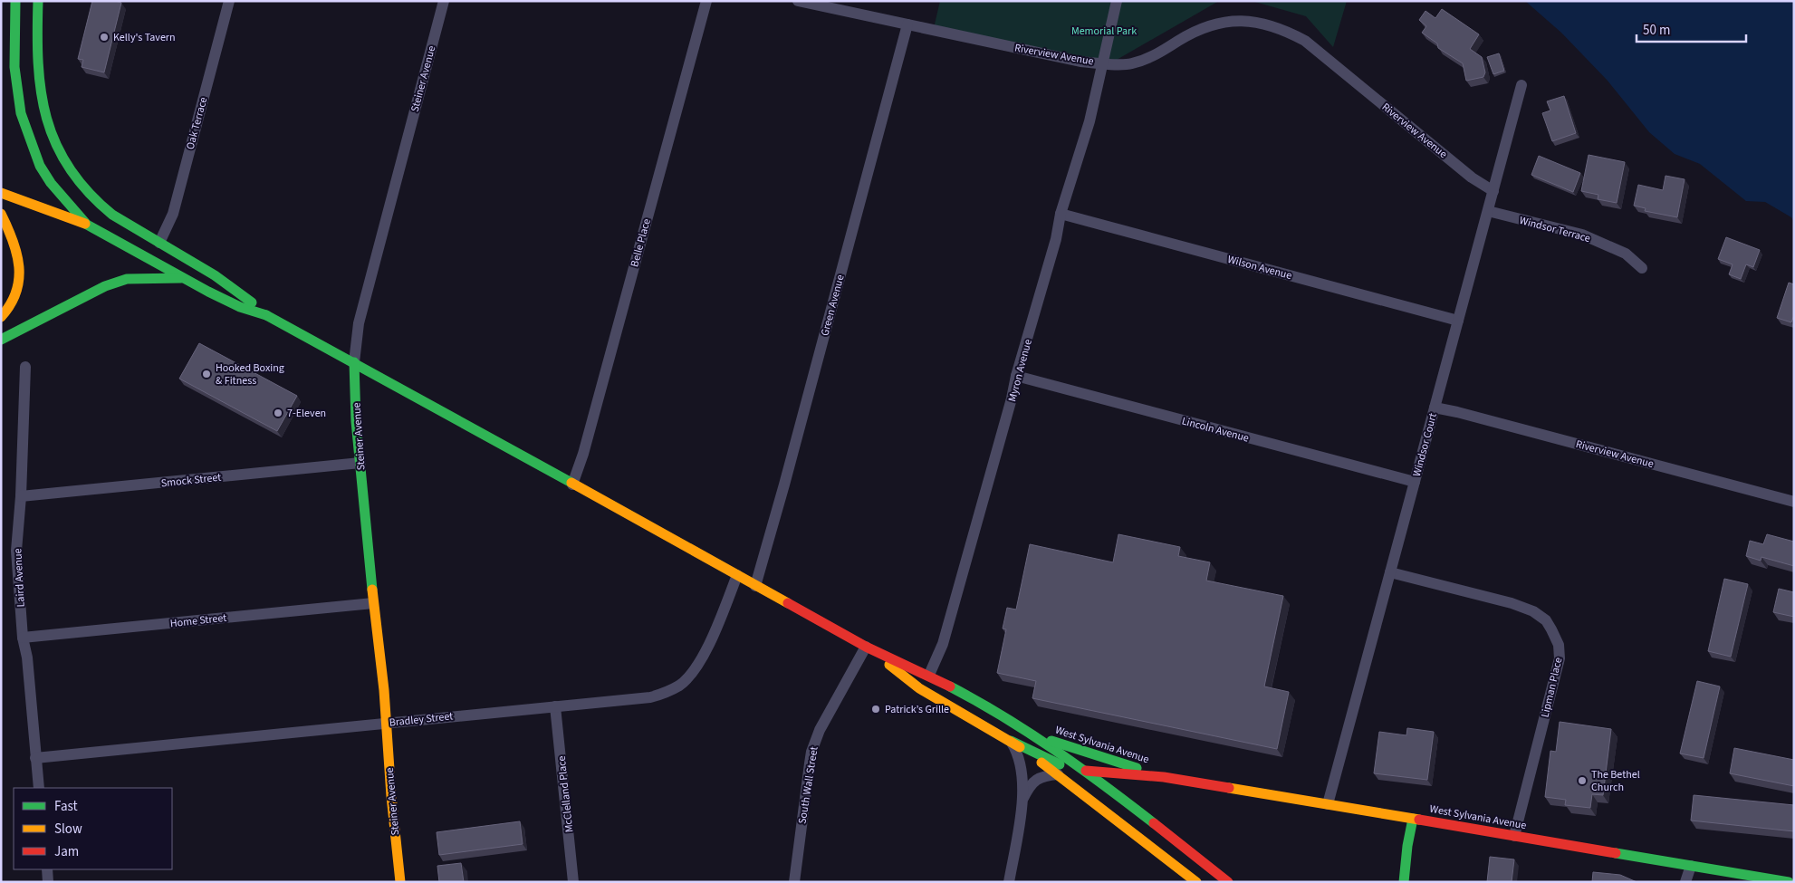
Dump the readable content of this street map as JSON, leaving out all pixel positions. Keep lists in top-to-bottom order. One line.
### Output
{"streets":{"main road":["Steiner Avenue","West Sylvania Avenue"],"street":["Riverview Avenue","Oak Terrace","Windsor Terrace","Belle Place","Wilson Avenue","Green Avenue","Myron Avenue","Lincoln Avenue","Windsor Court","Smock Street","Laird Avenue","Home Street","Lipman Place","Bradley Street","South Wall Street","McClelland Place"]},"crossings":[["Riverview Avenue","Green Avenue"],["Riverview Avenue","Myron Avenue"],["Riverview Avenue","Windsor Court"],["Steiner Avenue","Smock Street"],["Steiner Avenue","Home Street"],["Steiner Avenue","Bradley Street"],["Windsor Terrace","Windsor Court"],["Wilson Avenue","Myron Avenue"],["Wilson Avenue","Windsor Court"],["Myron Avenue","Lincoln Avenue"],["Lincoln Avenue","Windsor Court"],["Windsor Court","Lipman Place"],["Windsor Court","West Sylvania Avenue"],["Smock Street","Laird Avenue"],["Laird Avenue","Home Street"],["Laird Avenue","Bradley Street"],["Lipman Place","West Sylvania Avenue"],["Bradley Street","McClelland Place"]],"parks":["Memorial Park"],"places":["Kelly's Tavern","Hooked Boxing & Fitness","7-Eleven","Patrick’s Grille","The Bethel Church"],"legend":["Fast","Slow","Jam"],"scale_bar":"50 m"}
